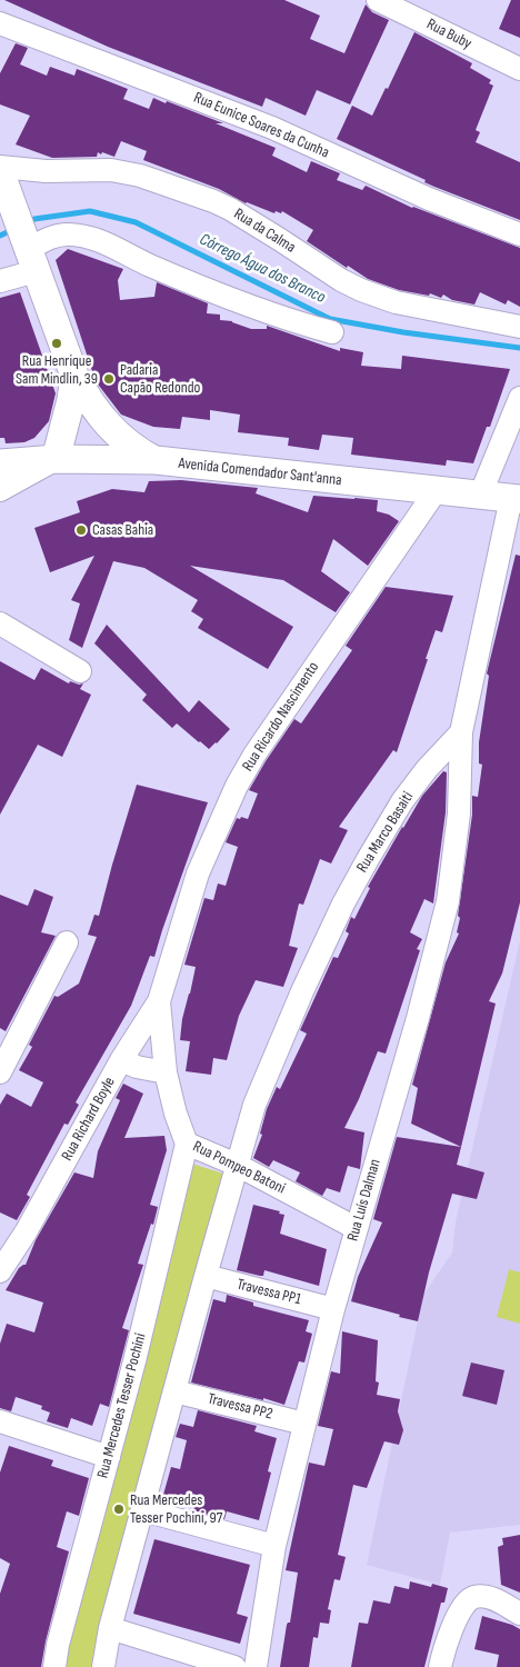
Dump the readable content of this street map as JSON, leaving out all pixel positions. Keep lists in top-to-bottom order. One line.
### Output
{"streets":{"main road":["Avenida Comendador Sant'anna"],"street":["Rua Buby","Rua Eunice Soares da Cunha","Rua da Calma","Rua Ricardo Nascimento","Rua Marco Basaiti","Rua Richard Boyle","Rua Pompeo Batoni","Rua Luís Dalman","Travessa PP1","Rua Mercedes Tesser Pochini","Travessa PP2"]},"crossings":[["Avenida Comendador Sant'anna","Rua Ricardo Nascimento"],["Rua Ricardo Nascimento","Rua Richard Boyle"],["Rua Marco Basaiti","Rua Pompeo Batoni"],["Rua Marco Basaiti","Rua Luís Dalman"],["Rua Richard Boyle","Rua Pompeo Batoni"],["Rua Pompeo Batoni","Rua Luís Dalman"],["Rua Pompeo Batoni","Rua Mercedes Tesser Pochini"],["Rua Luís Dalman","Travessa PP1"],["Rua Luís Dalman","Travessa PP2"]],"water":["Córrego Água dos Branco"],"places":["Rua Henrique Sam Mindlin, 39","Padaria Capão Redondo","Casas Bahia","Rua Mercedes Tesser Pochini, 97"]}
